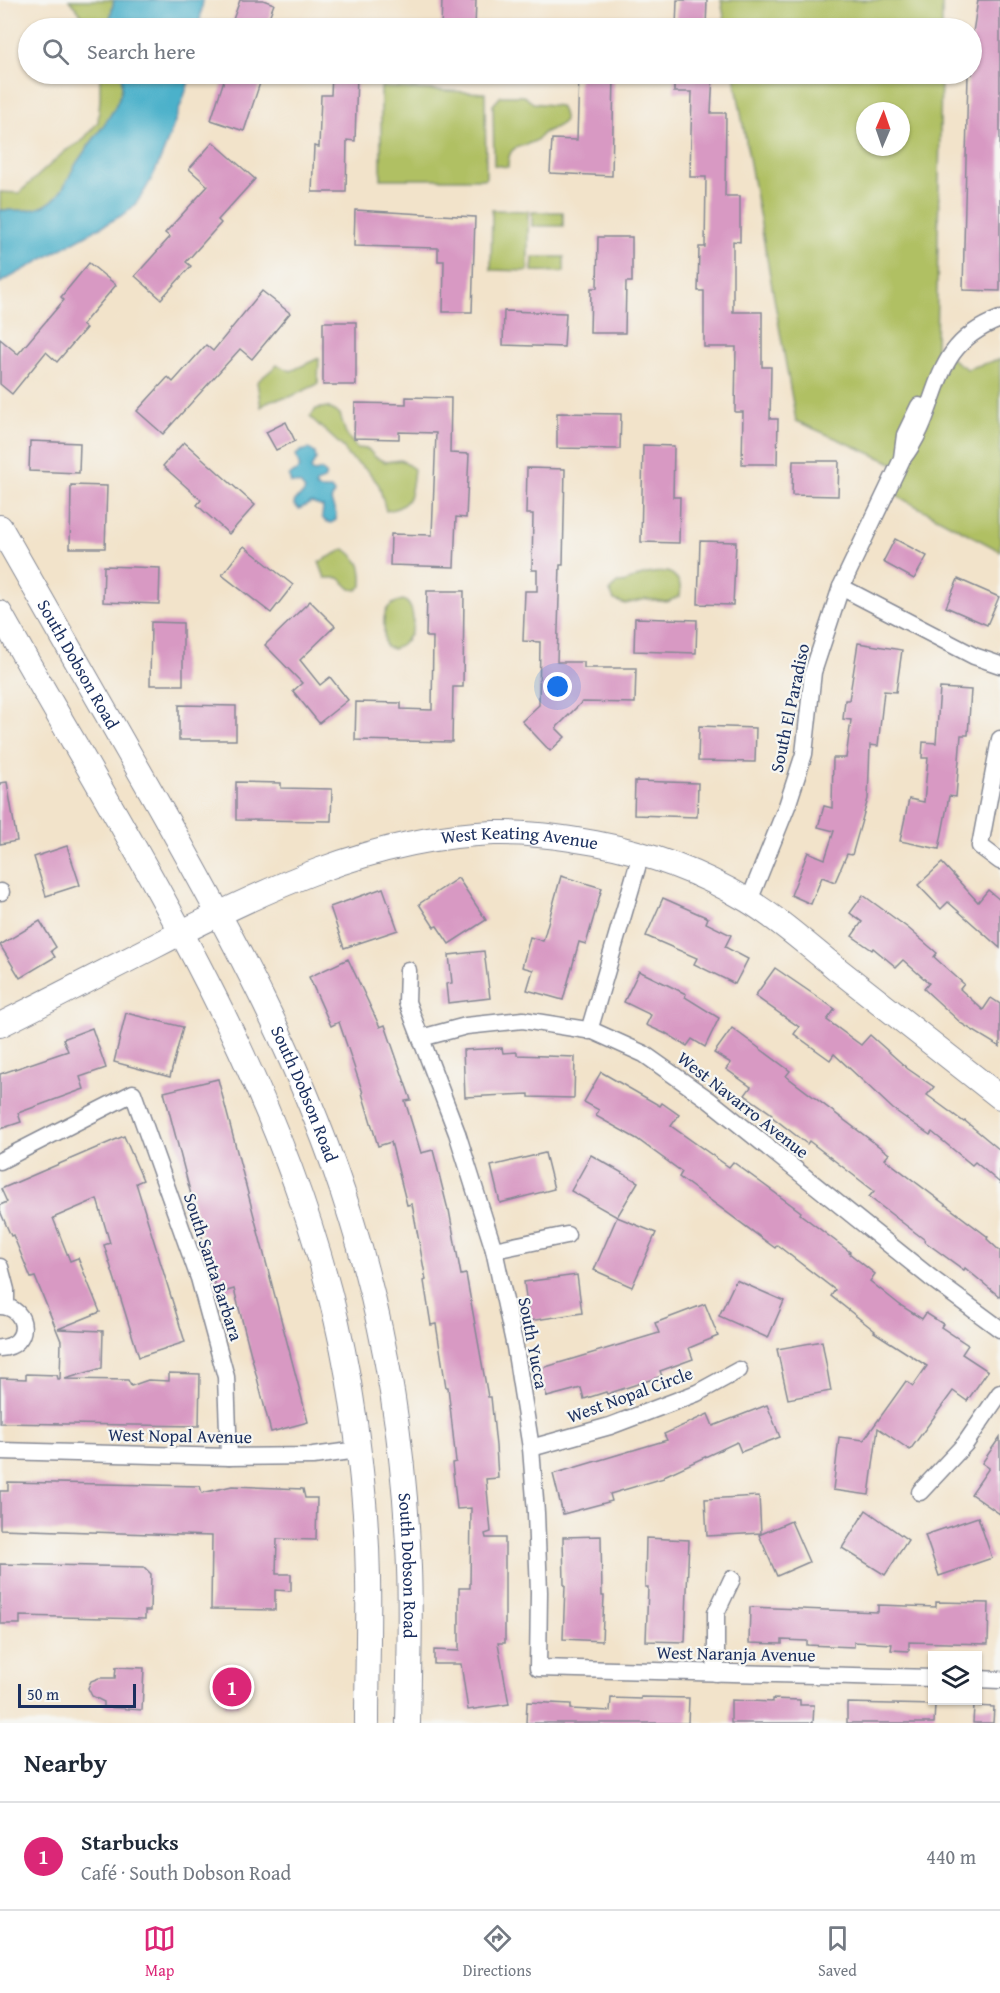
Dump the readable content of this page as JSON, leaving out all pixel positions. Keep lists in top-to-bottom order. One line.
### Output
{"streets":{"main road":["South Dobson Road","West Keating Avenue"],"street":["South El Paradiso","West Navarro Avenue","South Santa Barbara","South Yucca","West Nopal Circle","West Nopal Avenue","West Naranja Avenue"]},"crossings":[["South Dobson Road","West Keating Avenue"],["South El Paradiso","West Keating Avenue"],["West Navarro Avenue","South Yucca"],["South Santa Barbara","West Nopal Avenue"],["South Yucca","West Nopal Circle"],["South Yucca","West Naranja Avenue"]],"scale_bar":"50 m","north":"top","page":{"search":"Search here","pins":"1","scale":"50 m","heading":"Nearby","list":[{"mark":"1","name":"Starbucks","note":"Café · South Dobson Road","value":"440 m"}],"nav":["Map","Directions","Saved"]}}
